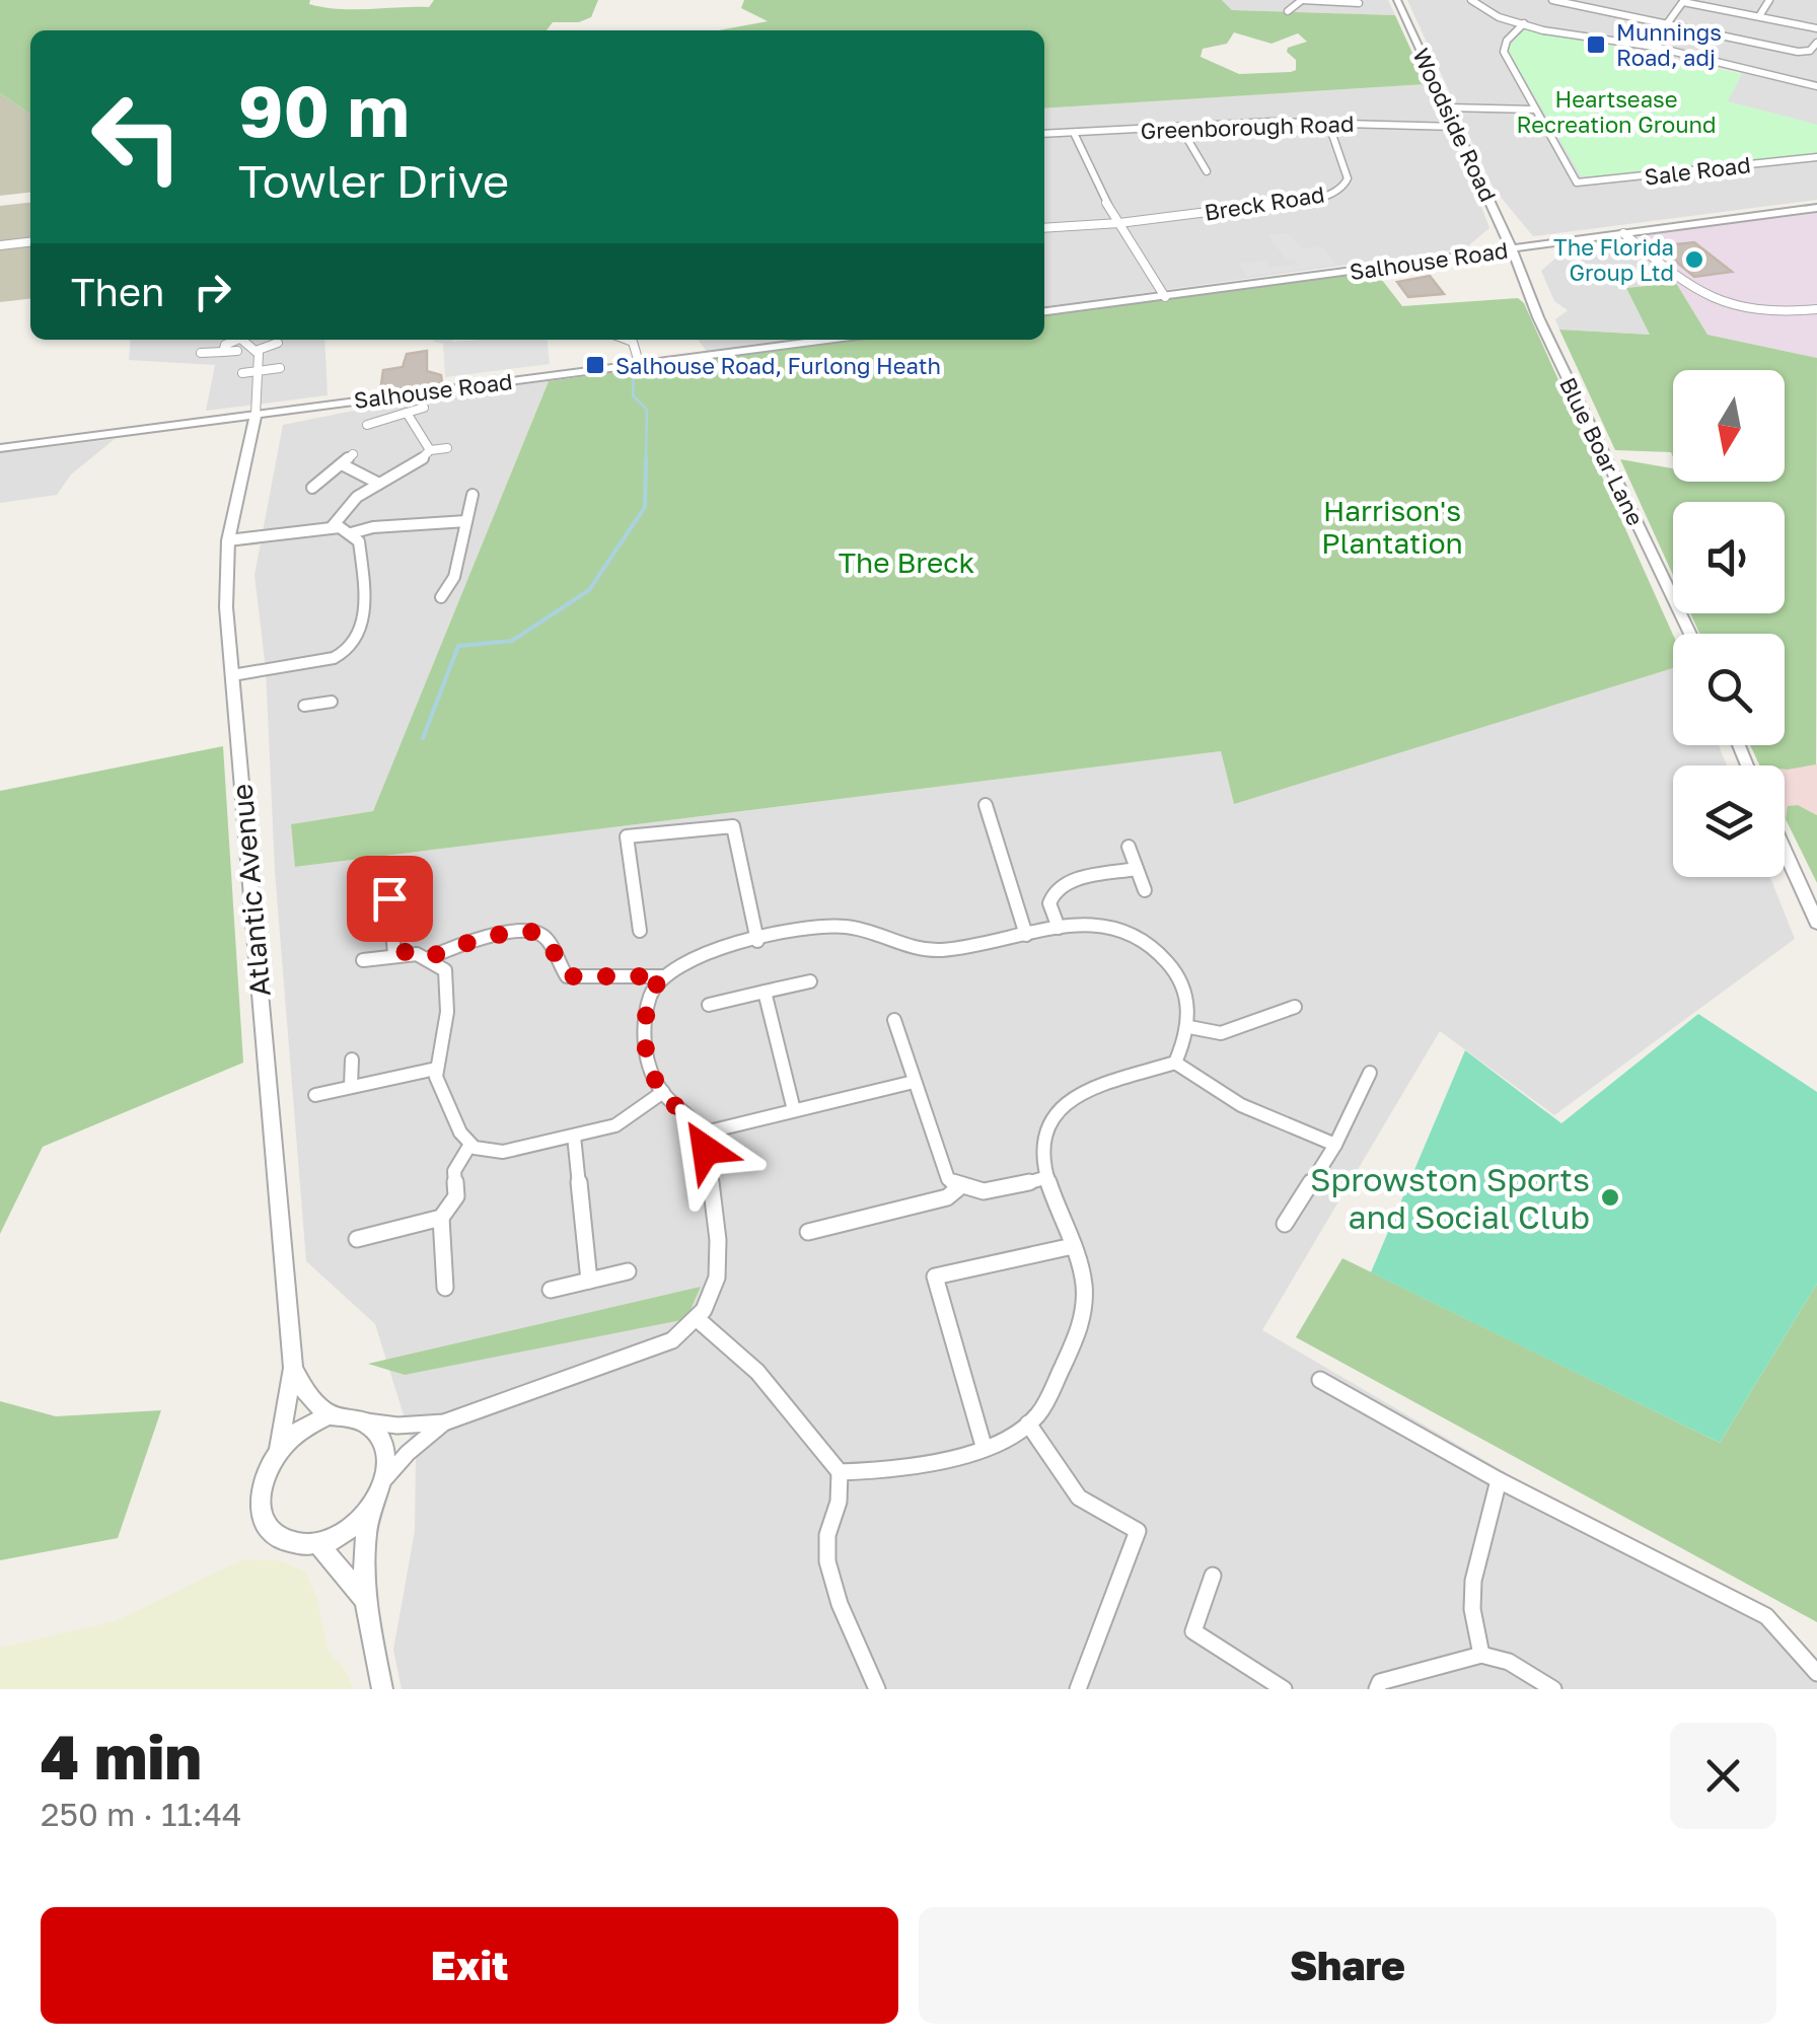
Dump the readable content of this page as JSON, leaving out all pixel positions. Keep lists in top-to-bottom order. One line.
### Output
{"streets":{"street":["Woodside Road","Greenborough Road","Sale Road","Breck Road","Salhouse Road","Blue Boar Lane","Atlantic Avenue"]},"crossings":[["Woodside Road","Greenborough Road"],["Woodside Road","Salhouse Road"],["Woodside Road","Blue Boar Lane"],["Greenborough Road","Breck Road"],["Salhouse Road","Blue Boar Lane"],["Salhouse Road","Atlantic Avenue"]],"parks":["Heartsease Recreation Ground","Harrison's Plantation","The Breck"],"places":{"transit":["Munnings Road, adj","Salhouse Road, Furlong Heath"],"other":["The Florida Group Ltd","Sprowston Sports and Social Club"]},"north":"bottom","page":{"turn":["90 m","Towler Drive"],"then":"Then","heading":["4 min","250 m · 11:44"],"buttons":["Exit","Share"]}}
